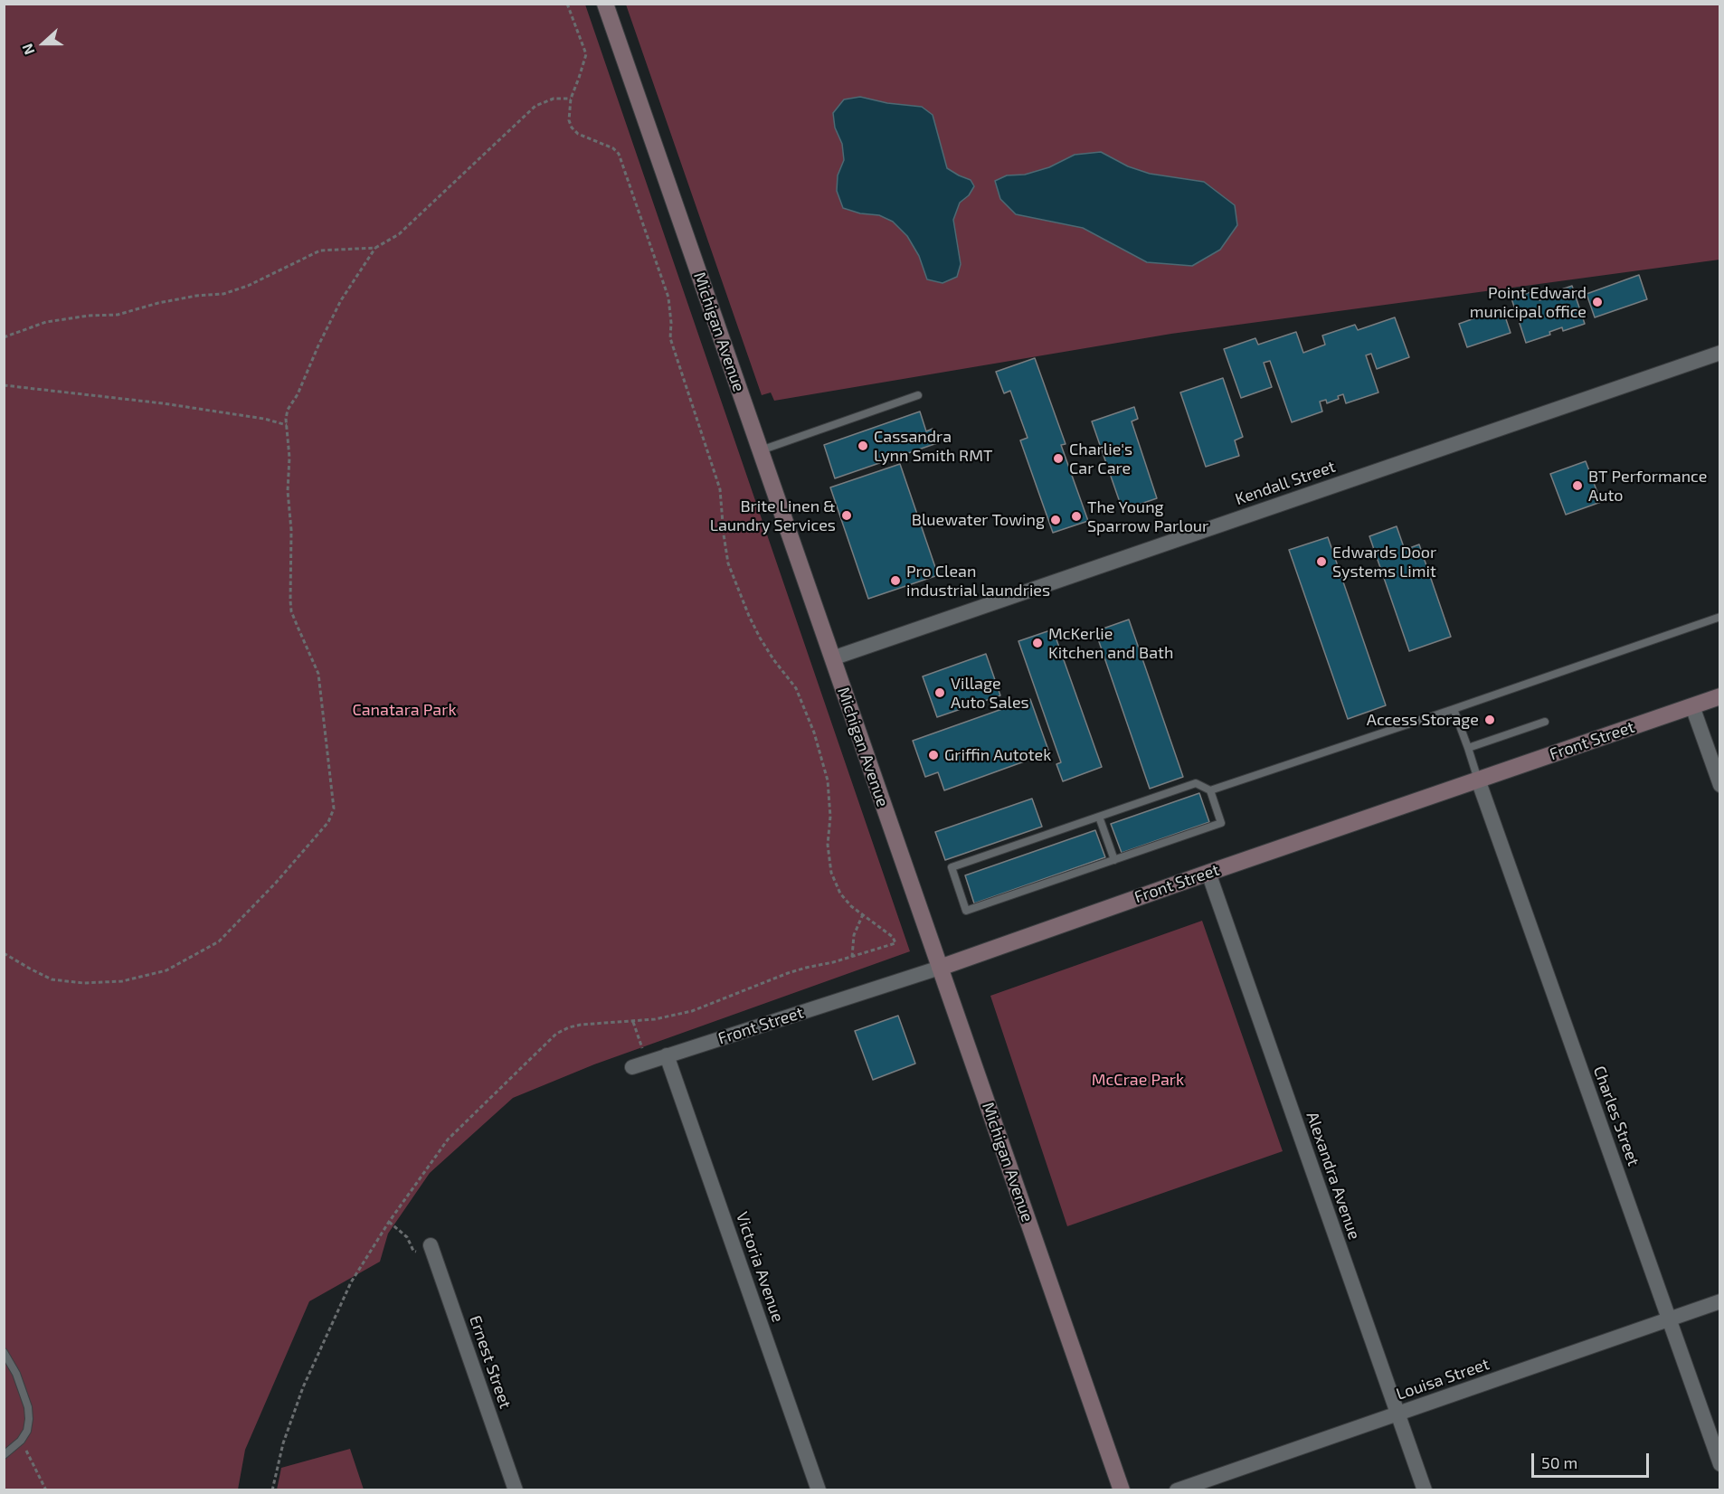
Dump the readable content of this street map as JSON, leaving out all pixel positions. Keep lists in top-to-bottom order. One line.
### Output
{"streets":{"main road":["Michigan Avenue","Front Street"],"street":["Kendall Street","Charles Street","Alexandra Avenue","Victoria Avenue","Ernest Street","Louisa Street"]},"crossings":[["Michigan Avenue","Kendall Street"],["Michigan Avenue","Front Street"],["Front Street","Charles Street"],["Front Street","Alexandra Avenue"],["Front Street","Victoria Avenue"],["Charles Street","Louisa Street"],["Alexandra Avenue","Louisa Street"]],"parks":["Canatara Park","McCrae Park"],"places":["Point Edward municipal office","Cassandra Lynn Smith RMT","Charlie's Car Care","BT Performance Auto","Brite Linen & Laundry Services","The Young Sparrow Parlour","Bluewater Towing","Edwards Door Systems Limit","Pro Clean industrial laundries","McKerlie Kitchen and Bath","Village Auto Sales","Access Storage","Griffin Autotek"],"scale_bar":"50 m","north":"left"}
